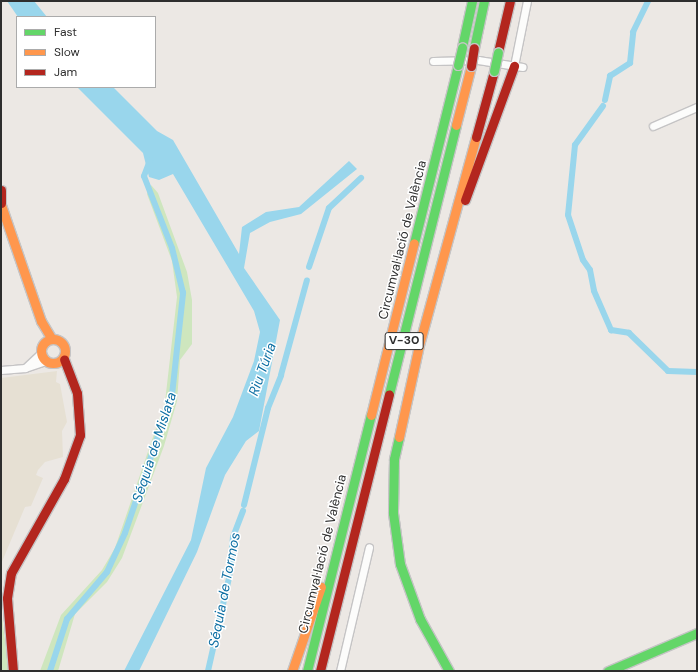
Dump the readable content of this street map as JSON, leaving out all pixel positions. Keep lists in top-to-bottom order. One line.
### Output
{"streets":{"main road":["Circumval·lació de València","V-30"]},"water":["Riu Túria","Séquia de Mislata","Séquia de Tormos"],"legend":["Fast","Slow","Jam"]}
